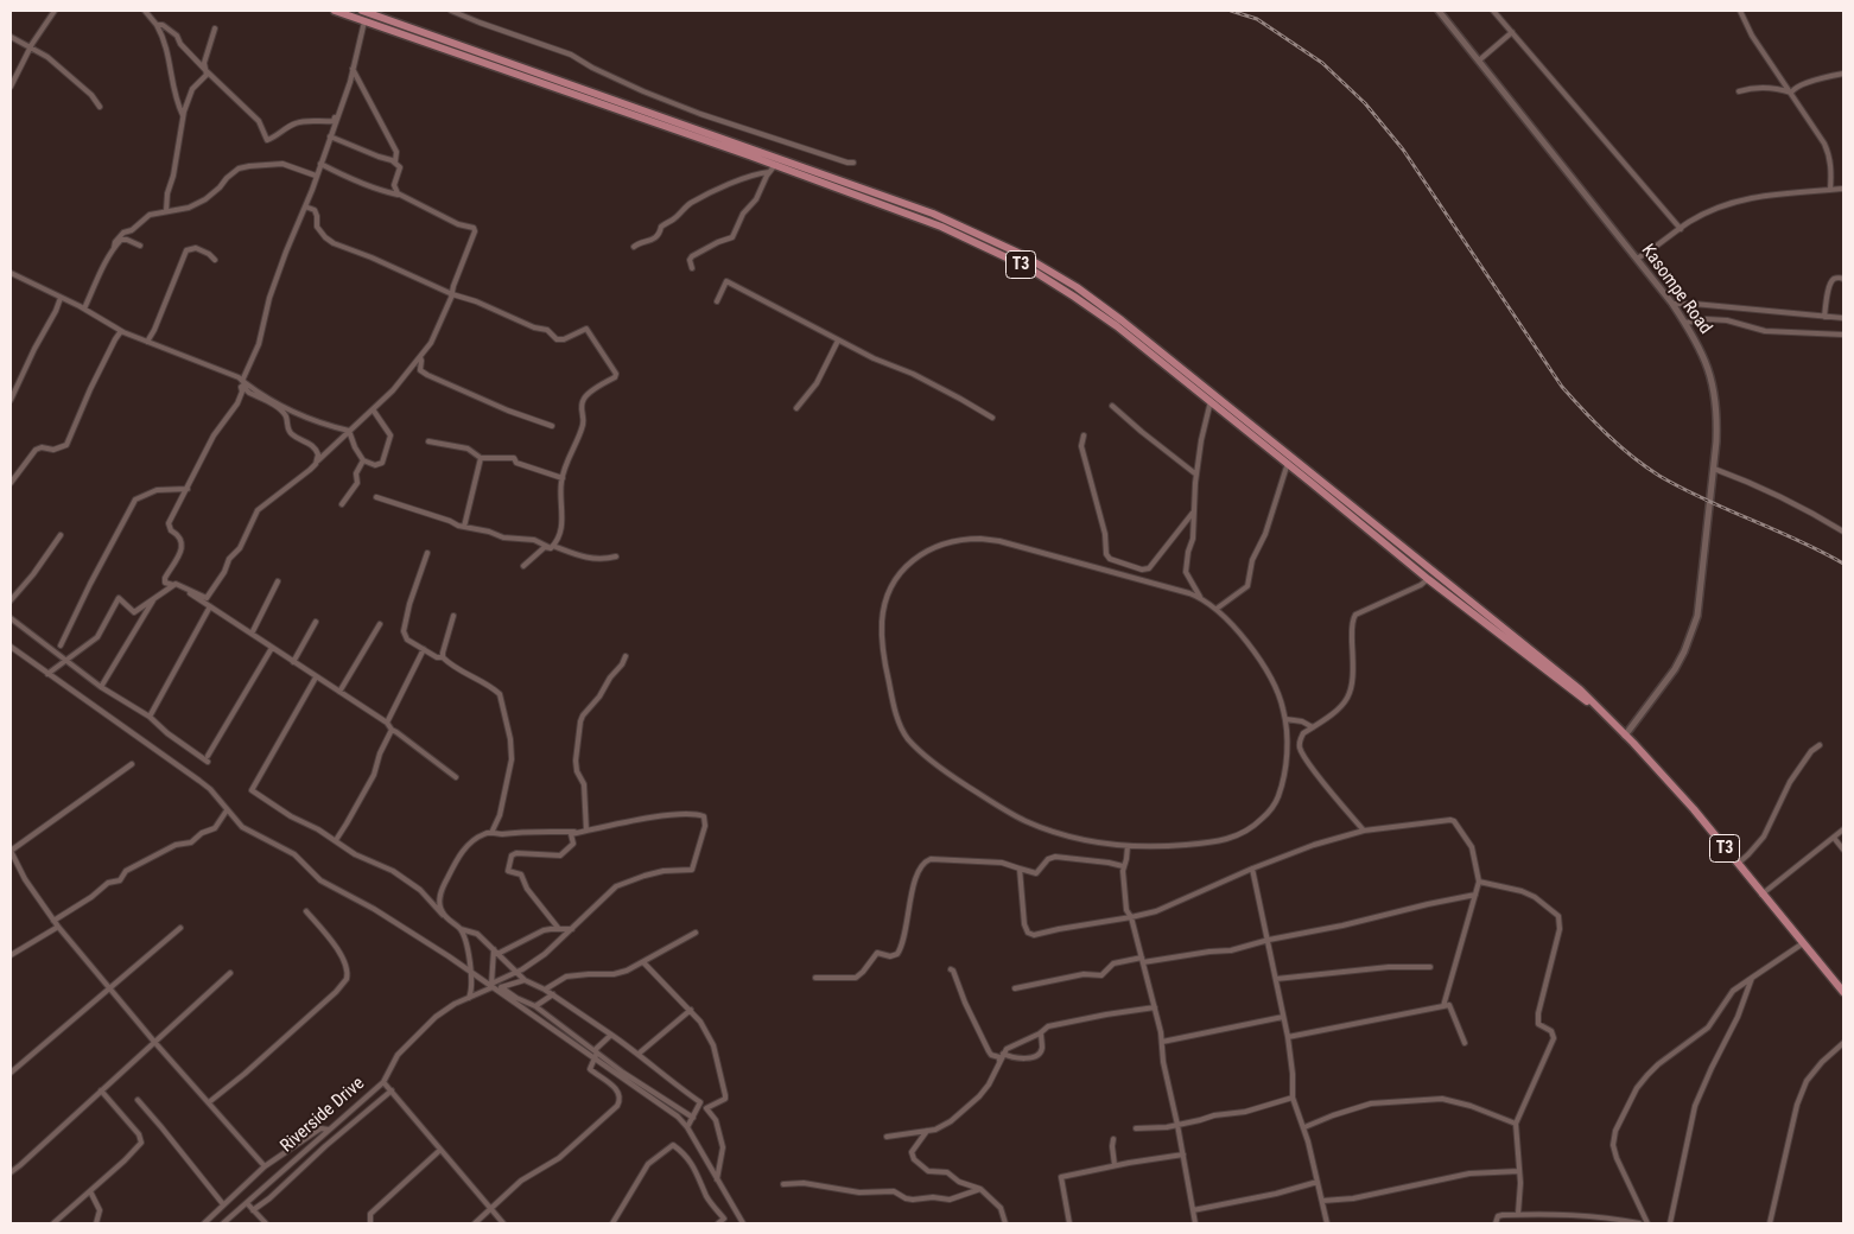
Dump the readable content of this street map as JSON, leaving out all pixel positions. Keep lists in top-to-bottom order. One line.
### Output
{"streets":{"highway":["T3"],"street":["Kasompe Road","Riverside Drive"]},"crossings":[["T3","Kasompe Road"]]}
